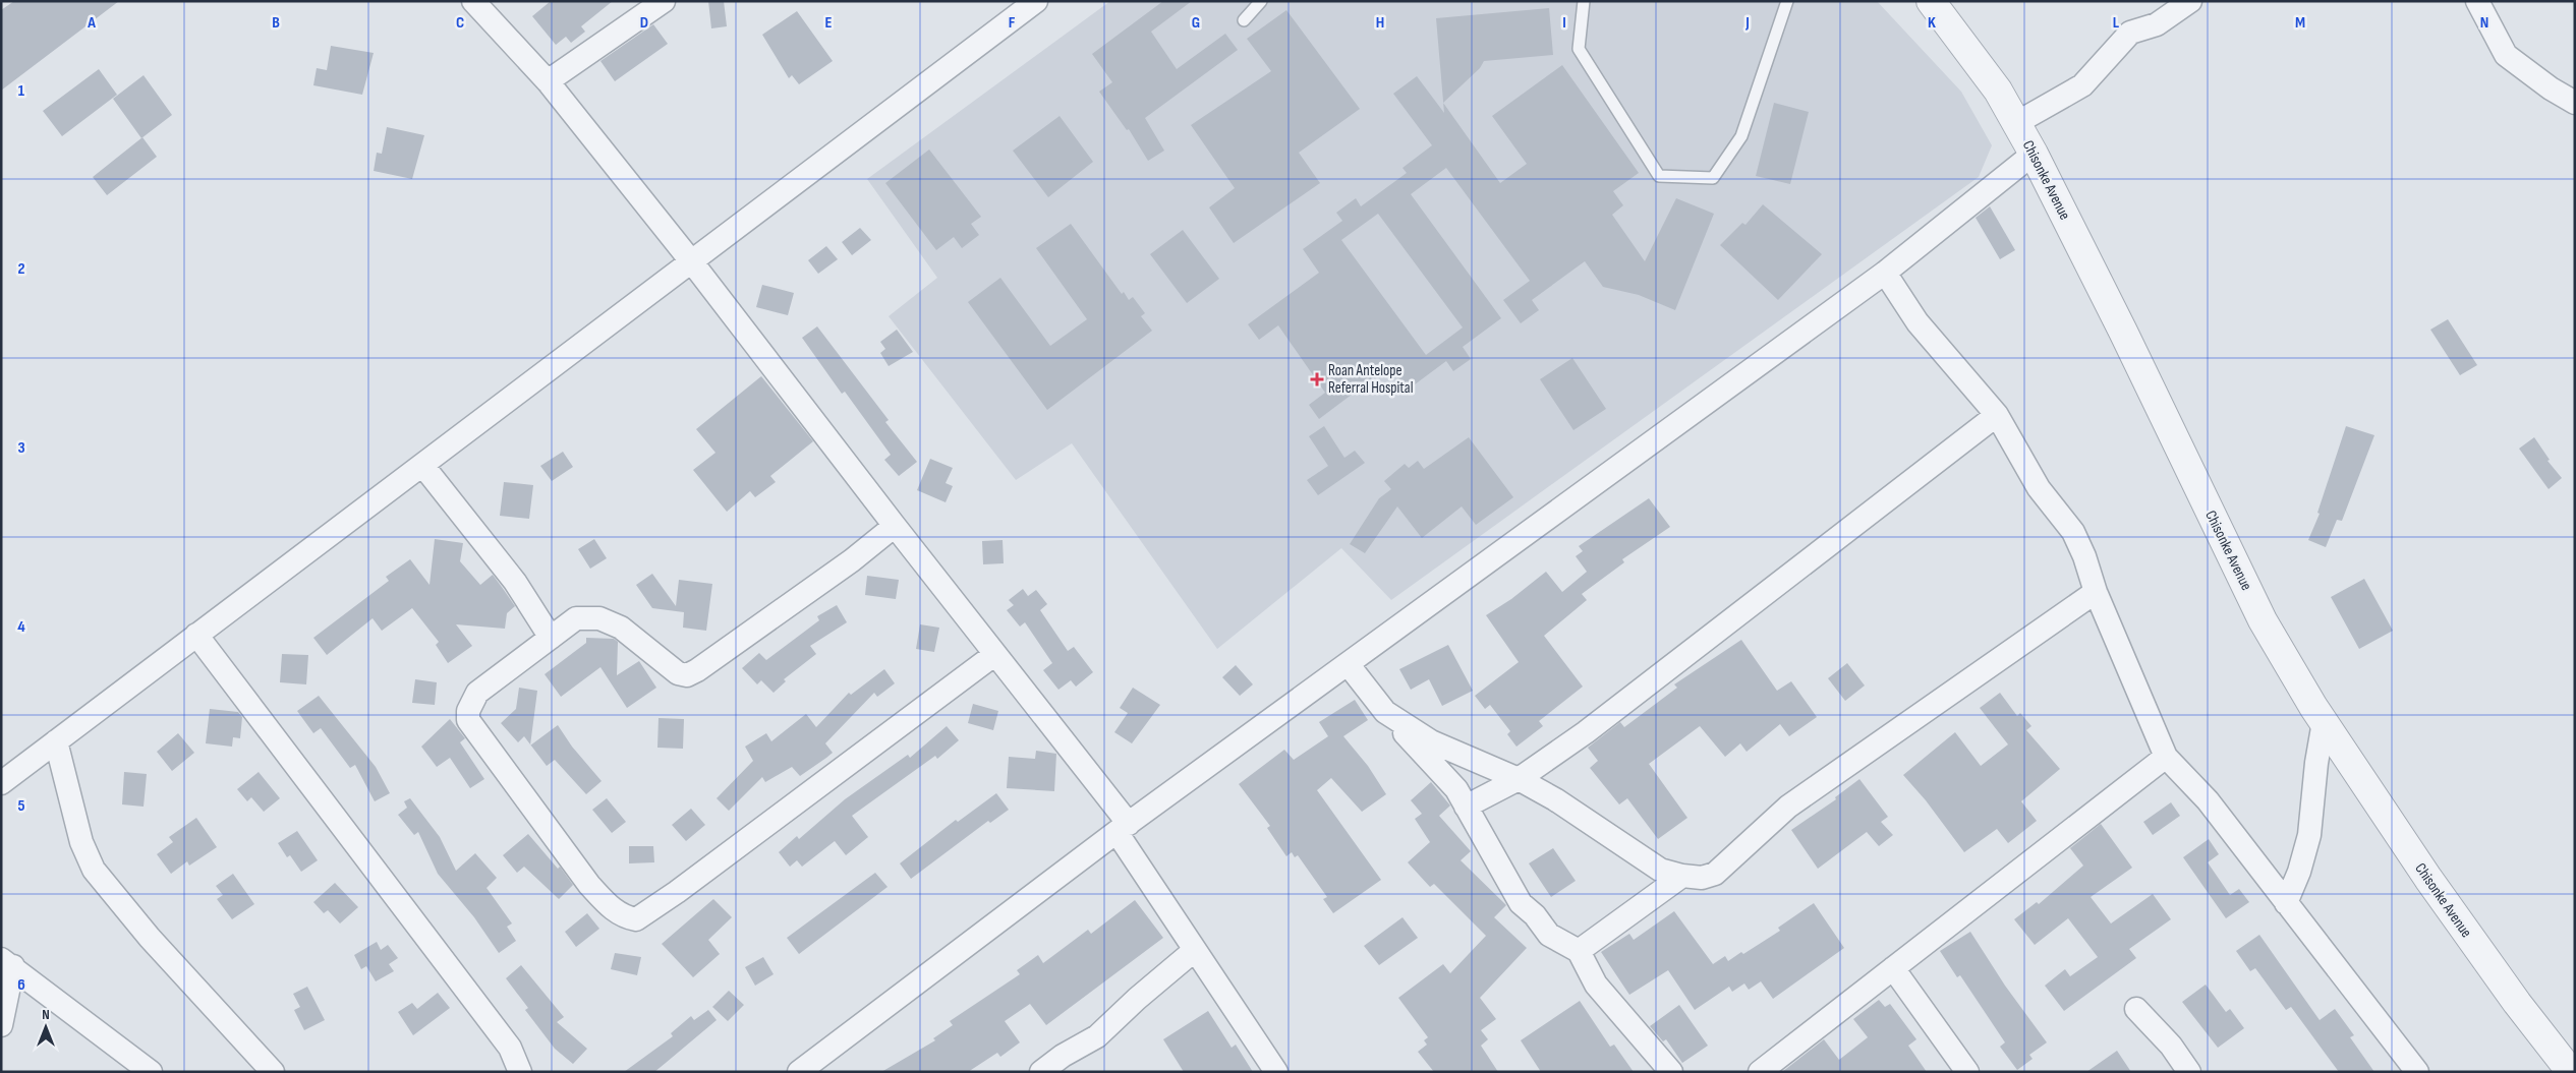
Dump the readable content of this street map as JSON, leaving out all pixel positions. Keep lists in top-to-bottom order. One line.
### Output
{"streets":{"street":["Chisonke Avenue"]},"places":{"health":["Roan Antelope Referral Hospital"]},"north":"top","grid":{"columns":["A","B","C","D","E","F","G","H","I","J","K","L","M","N"],"rows":["1","2","3","4","5","6"]}}
